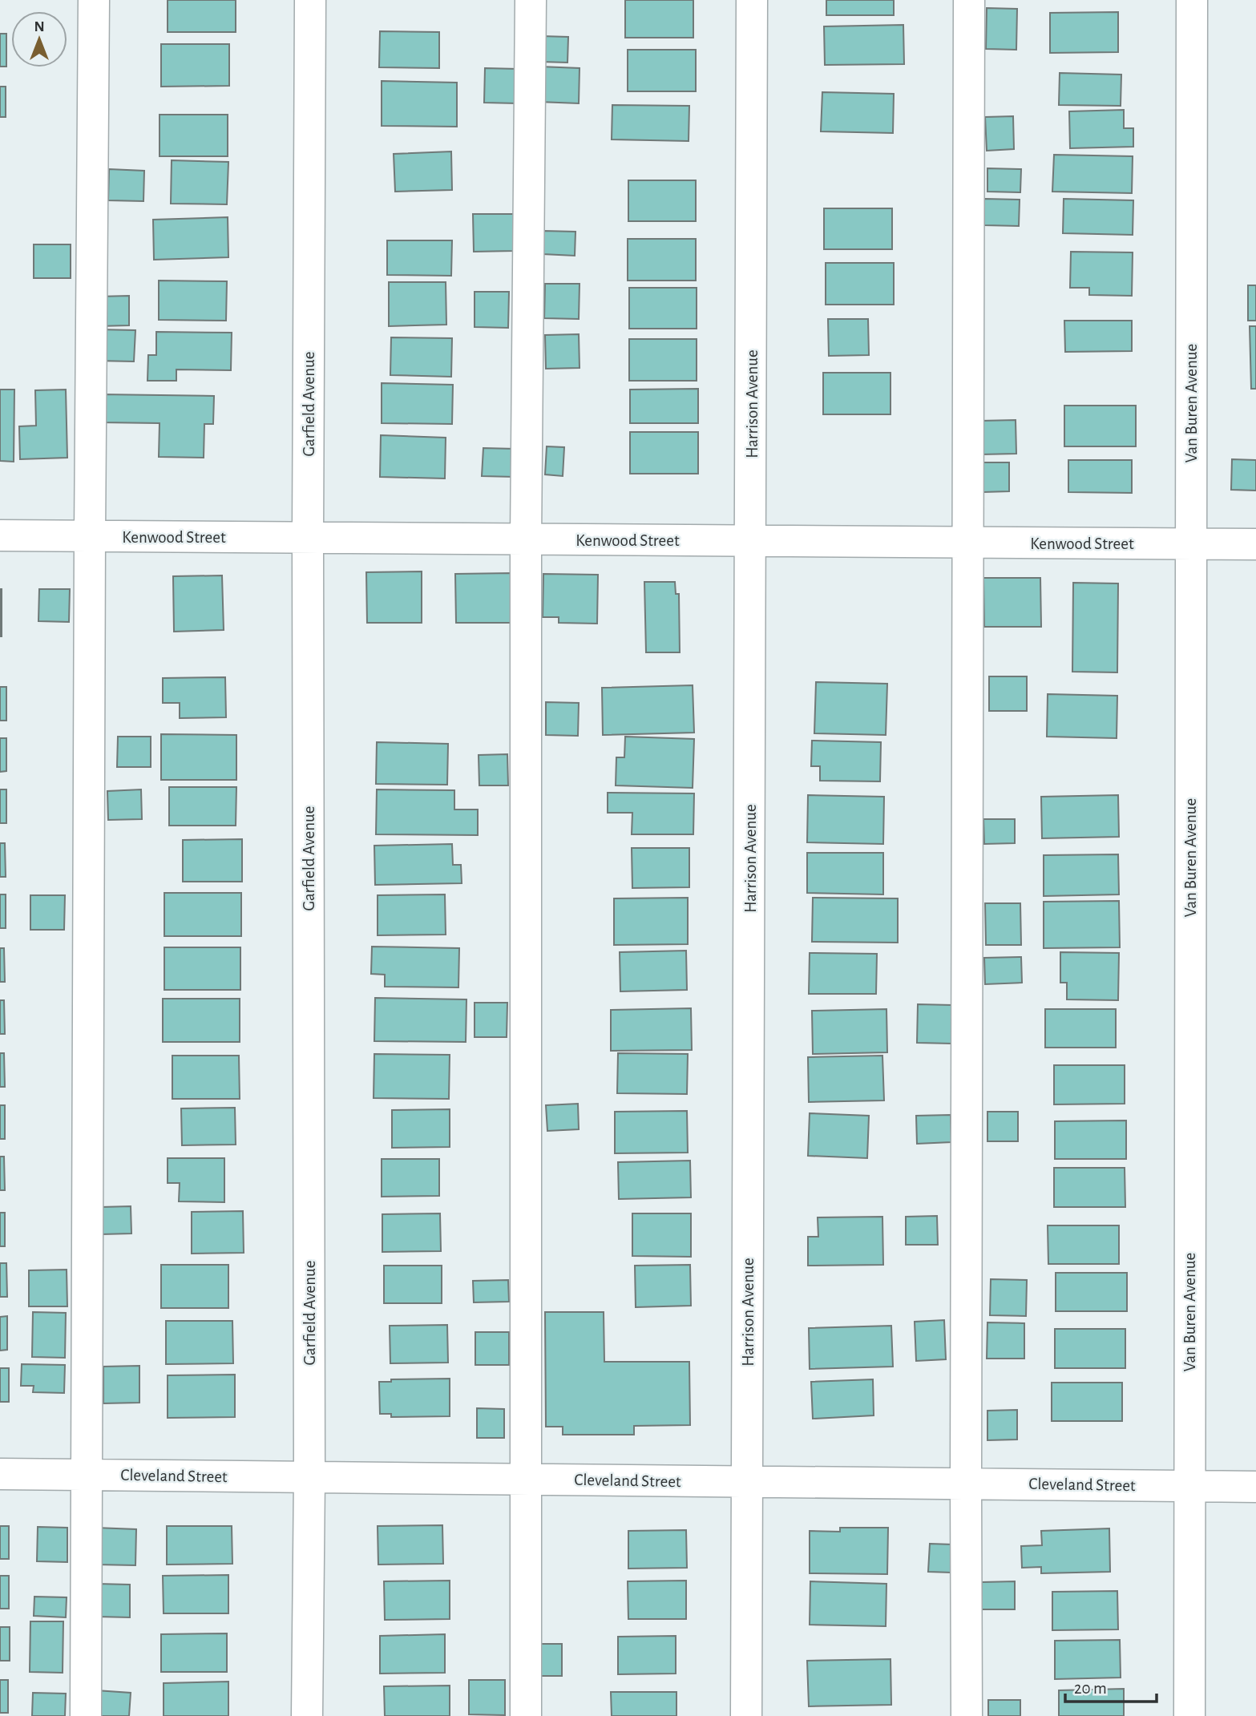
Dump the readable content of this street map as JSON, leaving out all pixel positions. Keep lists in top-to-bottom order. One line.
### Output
{"streets":{"street":["Van Buren Avenue","Garfield Avenue","Harrison Avenue","Kenwood Street","Cleveland Street"]},"crossings":[["Van Buren Avenue","Kenwood Street"],["Van Buren Avenue","Cleveland Street"],["Garfield Avenue","Kenwood Street"],["Garfield Avenue","Cleveland Street"],["Harrison Avenue","Kenwood Street"],["Harrison Avenue","Cleveland Street"]],"scale_bar":"20 m","north":"top"}
